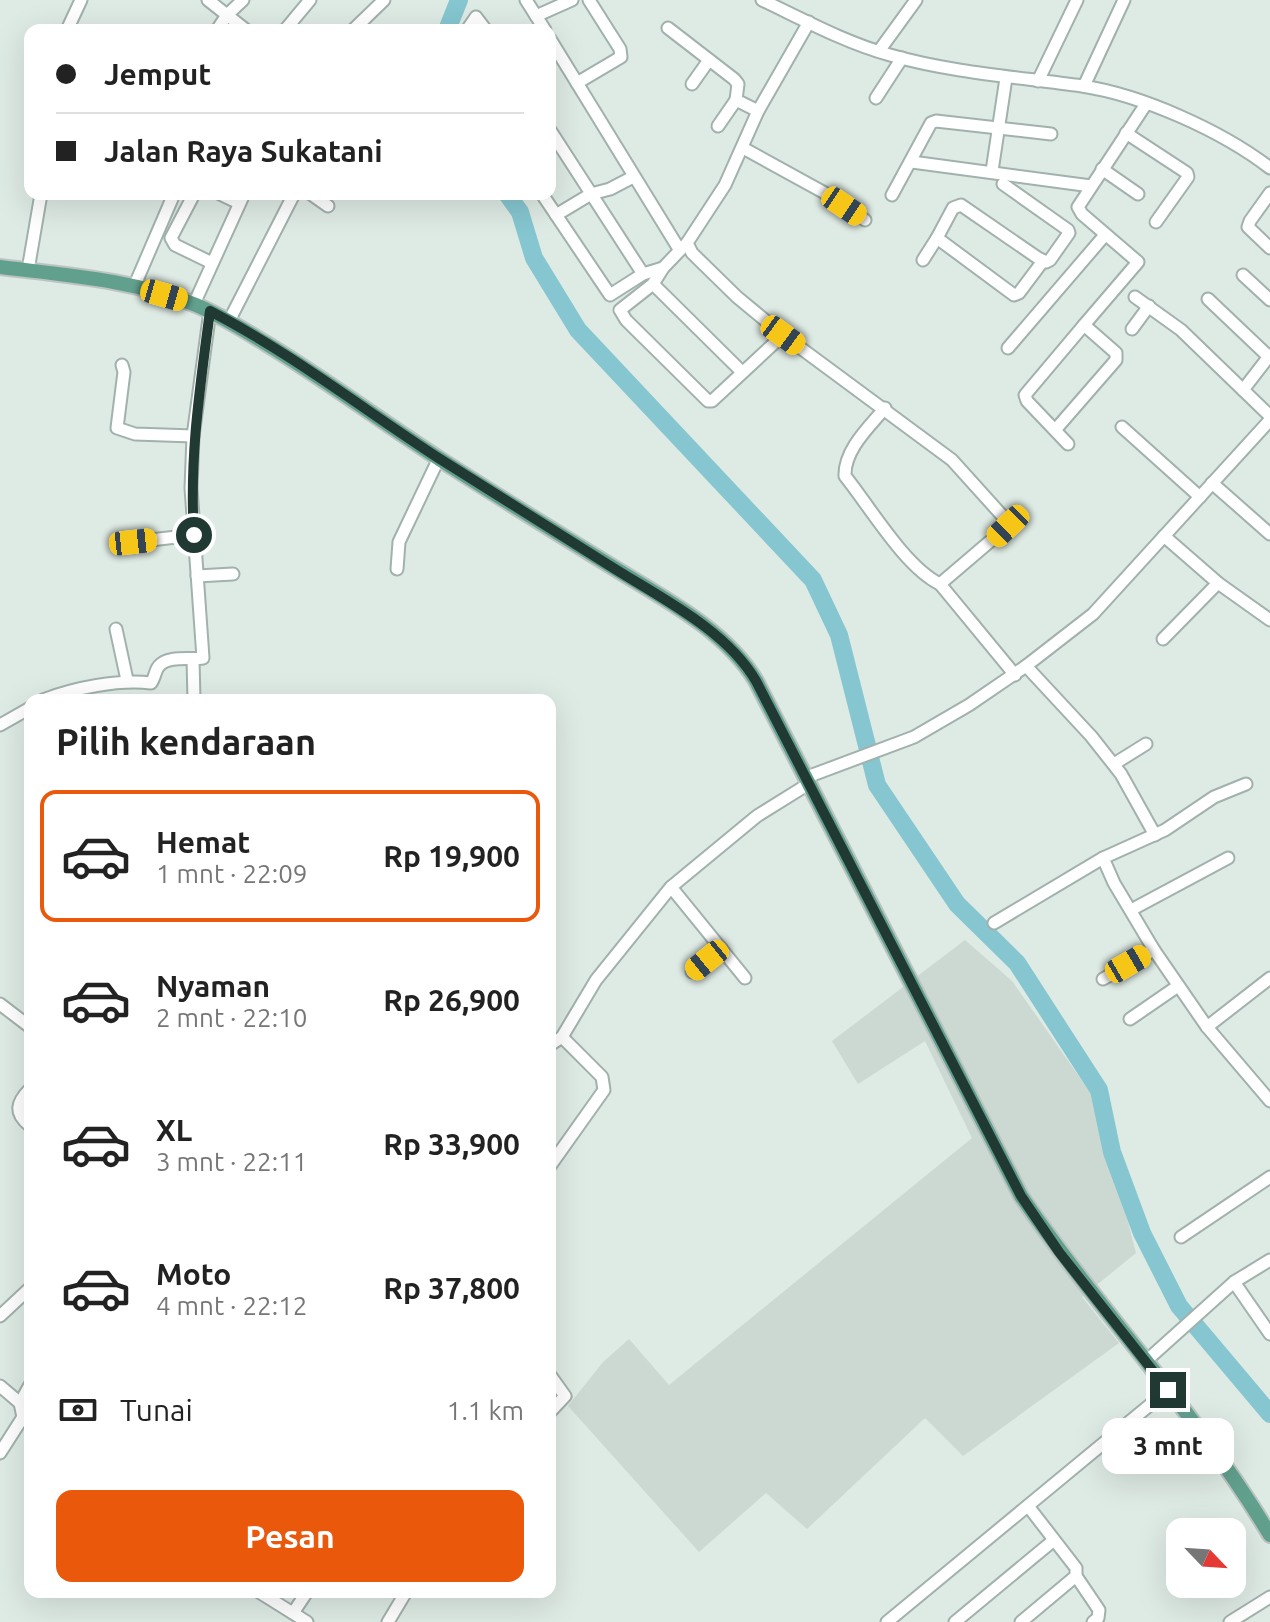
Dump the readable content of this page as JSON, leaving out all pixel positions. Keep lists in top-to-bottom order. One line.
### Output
{"north":"bottom right","page":{"banner":["Jemput","Jalan Raya Sukatani"],"heading":"Pilih kendaraan","list":[{"name":"Hemat","note":"1 mnt · 22:09","value":"Rp 19,900"},{"name":"Nyaman","note":"2 mnt · 22:10","value":"Rp 26,900"},{"name":"XL","note":"3 mnt · 22:11","value":"Rp 33,900"},{"name":"Moto","note":"4 mnt · 22:12","value":"Rp 37,800"}],"pay":["Tunai","1.1 km"],"bubble":"3 mnt","buttons":"Pesan"}}
